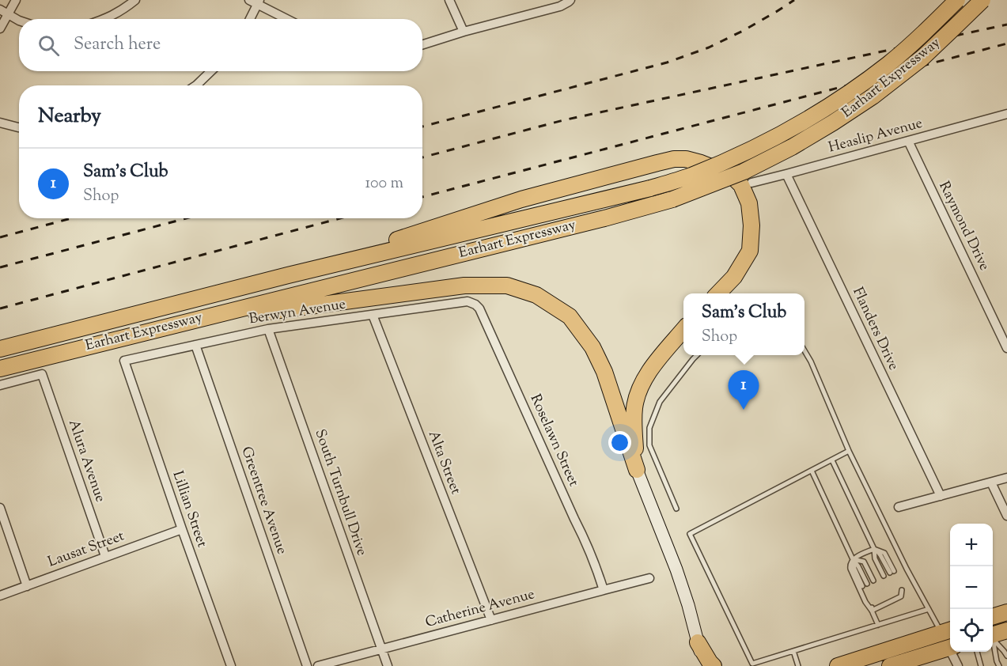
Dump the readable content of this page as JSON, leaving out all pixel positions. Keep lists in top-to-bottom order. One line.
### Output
{"streets":{"highway":["Earhart Expressway"],"street":["Heaslip Avenue","Raymond Drive","Berwyn Avenue","Flanders Drive","Roselawn Street","Alura Avenue","Alta Street","South Turnbull Drive","Greentree Avenue","Lillian Street","Lausat Street","Catherine Avenue"]},"crossings":[["Heaslip Avenue","Raymond Drive"],["Heaslip Avenue","Flanders Drive"],["Berwyn Avenue","Roselawn Street"],["Berwyn Avenue","Alta Street"],["Berwyn Avenue","South Turnbull Drive"],["Berwyn Avenue","Greentree Avenue"],["Berwyn Avenue","Lillian Street"],["Roselawn Street","Catherine Avenue"],["Alura Avenue","Lausat Street"],["Alta Street","Catherine Avenue"],["South Turnbull Drive","Catherine Avenue"],["Lillian Street","Lausat Street"]],"page":{"search":"Search here","heading":"Nearby","list":[{"mark":"1","name":"Sam's Club","note":"Shop","value":"100 m"}],"popup":["Sam's Club","Shop"],"pins":"1","map_buttons":["+","−"]}}
